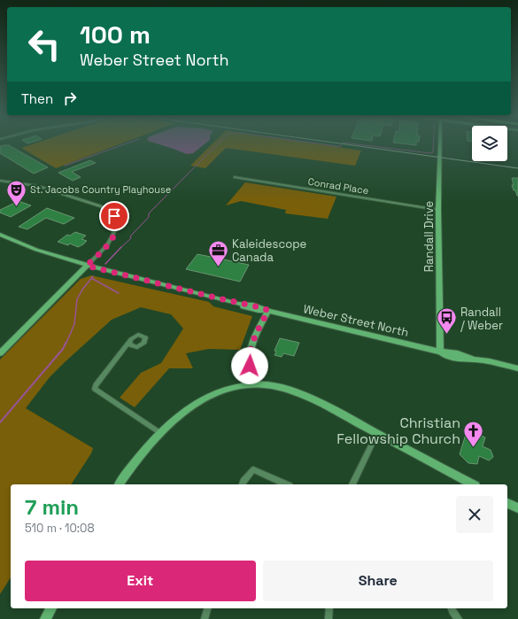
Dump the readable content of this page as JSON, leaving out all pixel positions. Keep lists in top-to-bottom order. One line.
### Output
{"streets":{"street":["Conrad Place","Randall Drive","Weber Street North"]},"crossings":[["Conrad Place","Randall Drive"],["Randall Drive","Weber Street North"]],"places":{"theatre":["St. Jacobs Country Playhouse"],"office":["Kaleidescope Canada"],"bus stop":["Randall / Weber"],"church":["Christian Fellowship Church"]},"page":{"turn":["100 m","Weber Street North"],"then":"Then","heading":["7 min","510 m · 10:08"],"buttons":["Exit","Share"]}}
